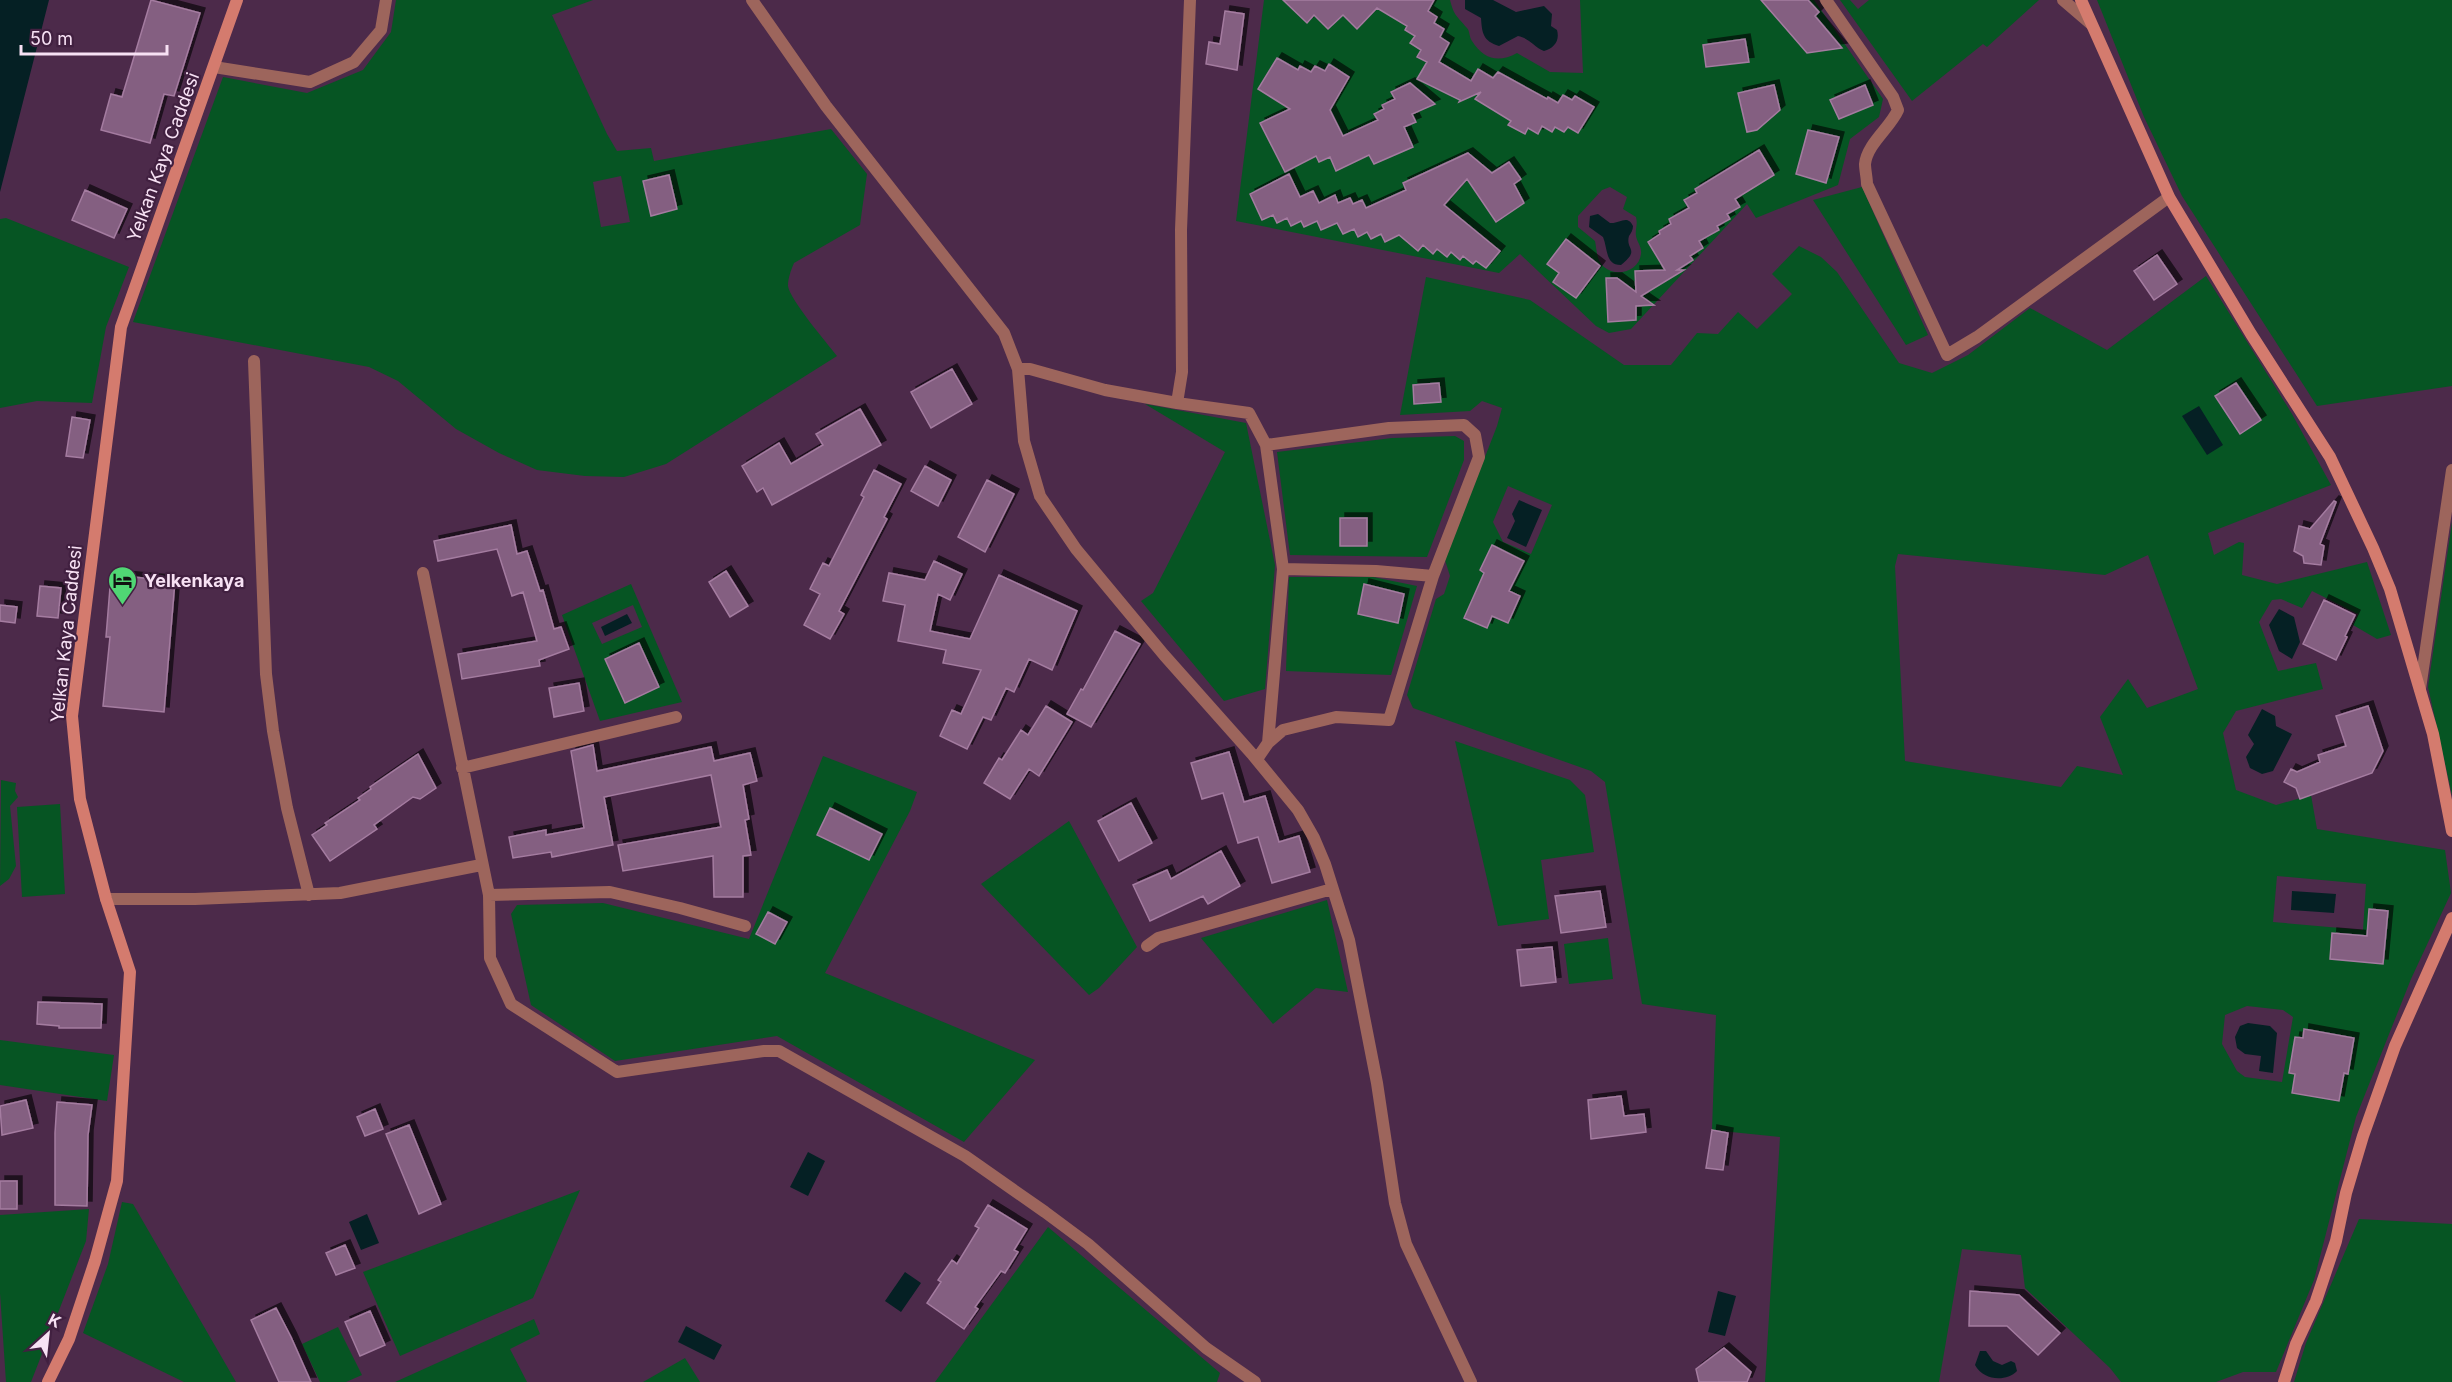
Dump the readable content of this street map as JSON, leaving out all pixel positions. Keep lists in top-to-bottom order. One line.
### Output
{"streets":{"street":["Yelkan Kaya Caddesi"]},"places":{"hotel":["Yelkenkaya"]},"scale_bar":"50 m","north":"top right"}
